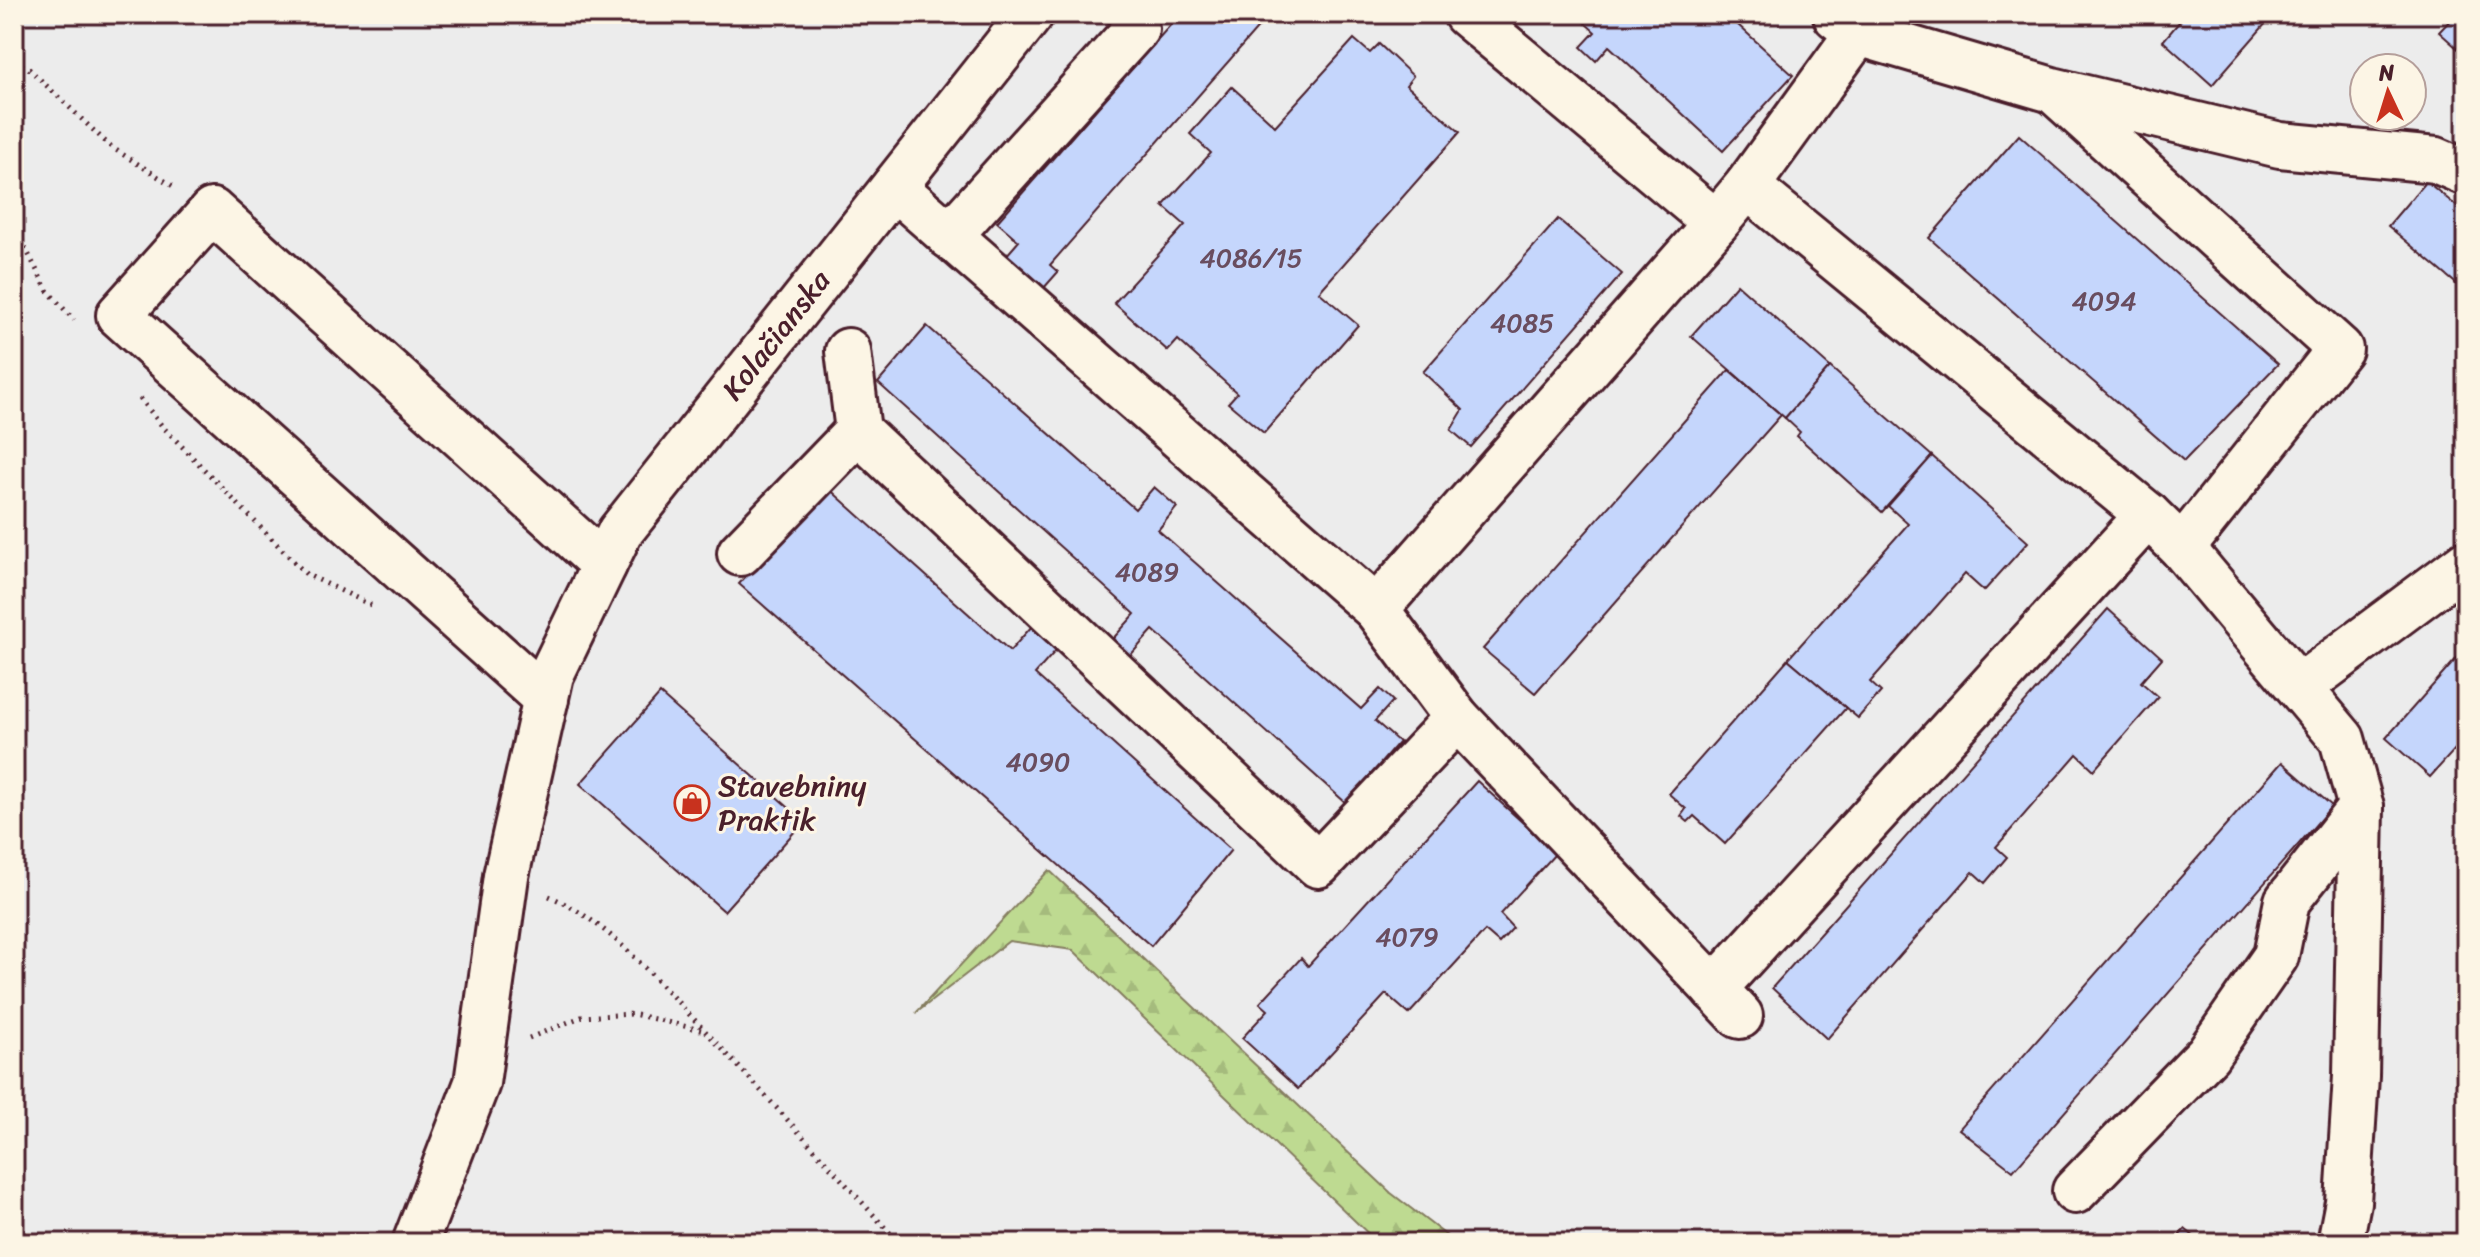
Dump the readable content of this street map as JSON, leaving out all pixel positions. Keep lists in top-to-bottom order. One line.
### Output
{"streets":{"street":["Kolačianska"]},"places":{"shop":["Stavebniny Praktik"]},"house_numbers":["4086/15","4094","4085","4089","4090","4079"],"north":"top"}
